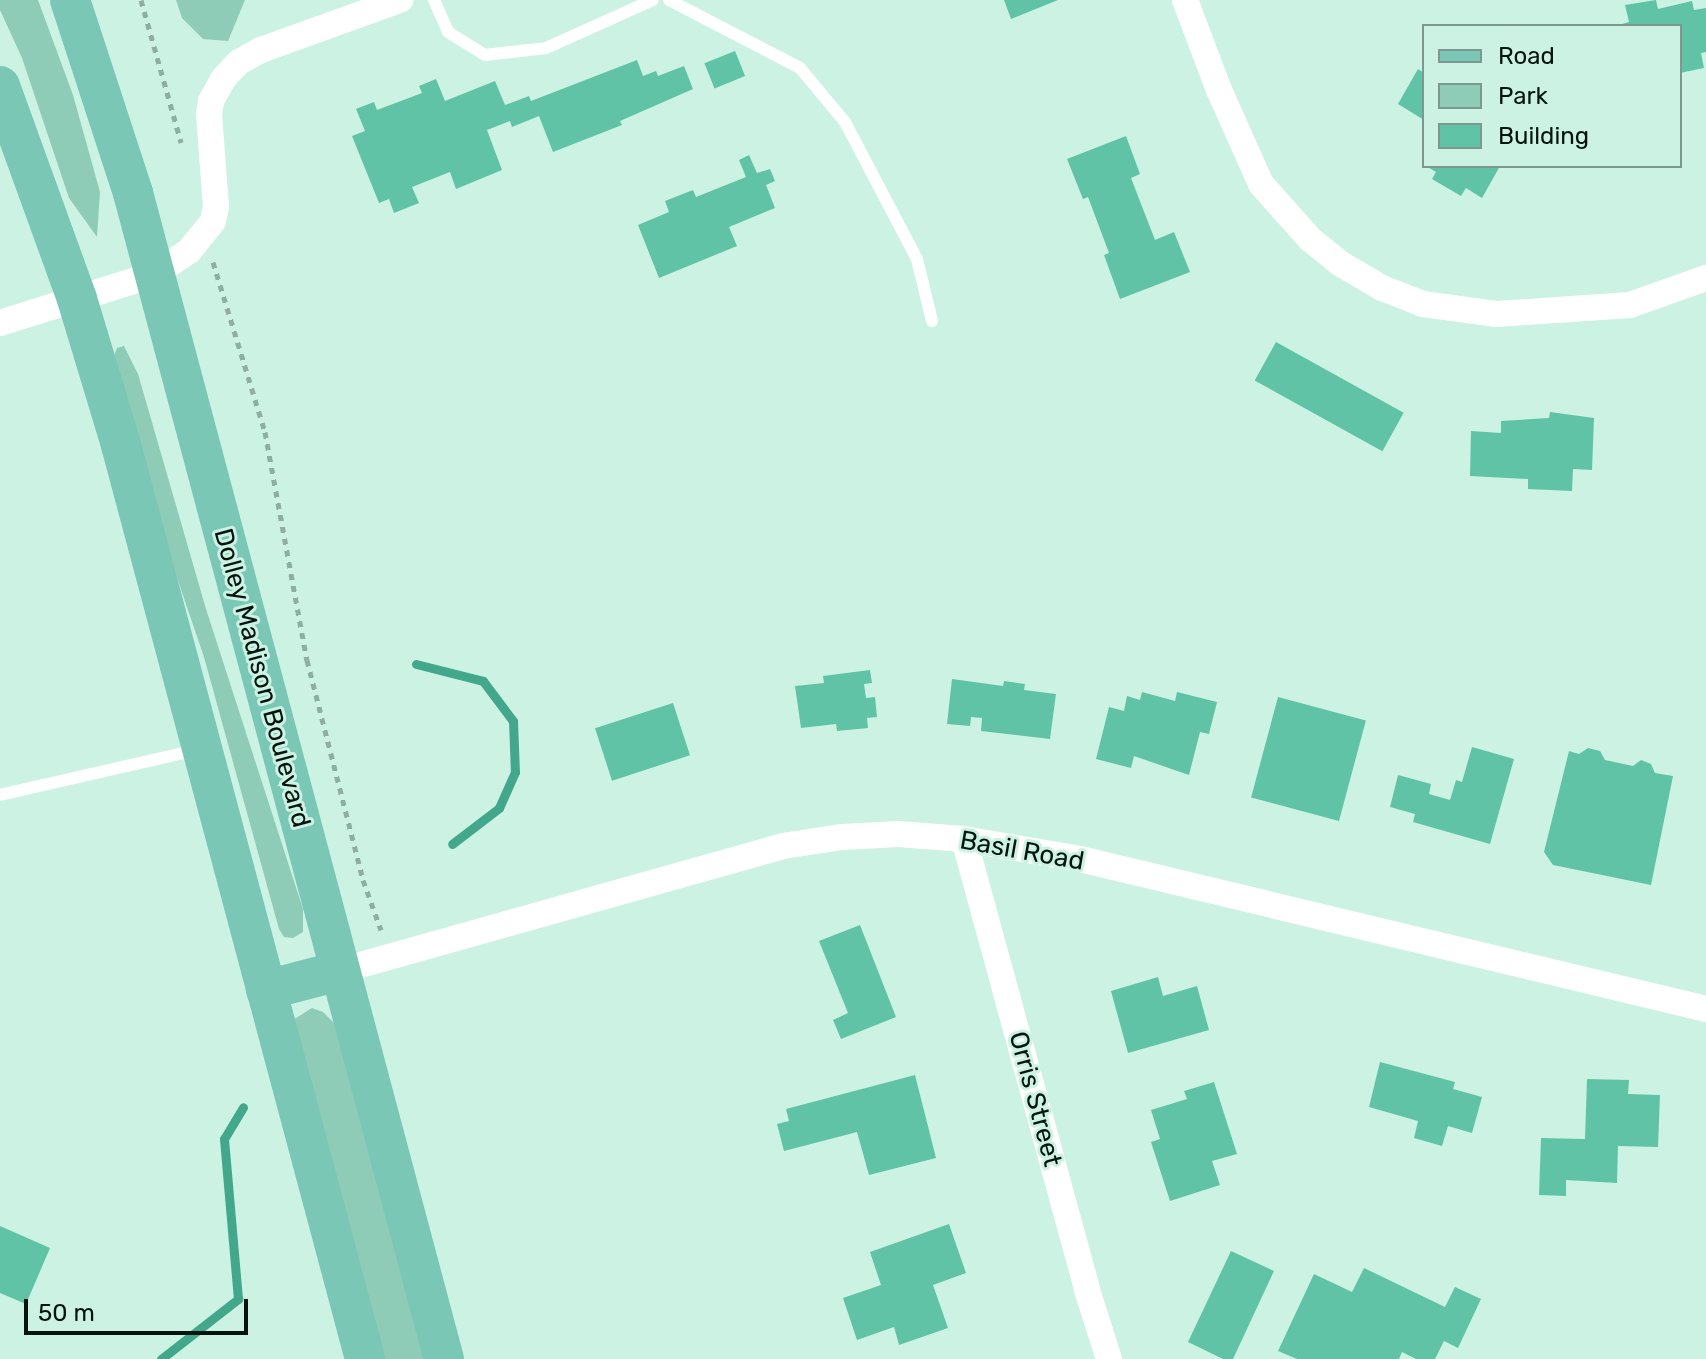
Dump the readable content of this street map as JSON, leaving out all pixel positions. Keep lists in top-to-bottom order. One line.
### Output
{"streets":{"main road":["Dolley Madison Boulevard"],"street":["Basil Road","Orris Street"]},"crossings":[["Dolley Madison Boulevard","Basil Road"],["Basil Road","Orris Street"]],"legend":["Road","Park","Building"],"scale_bar":"50 m"}
